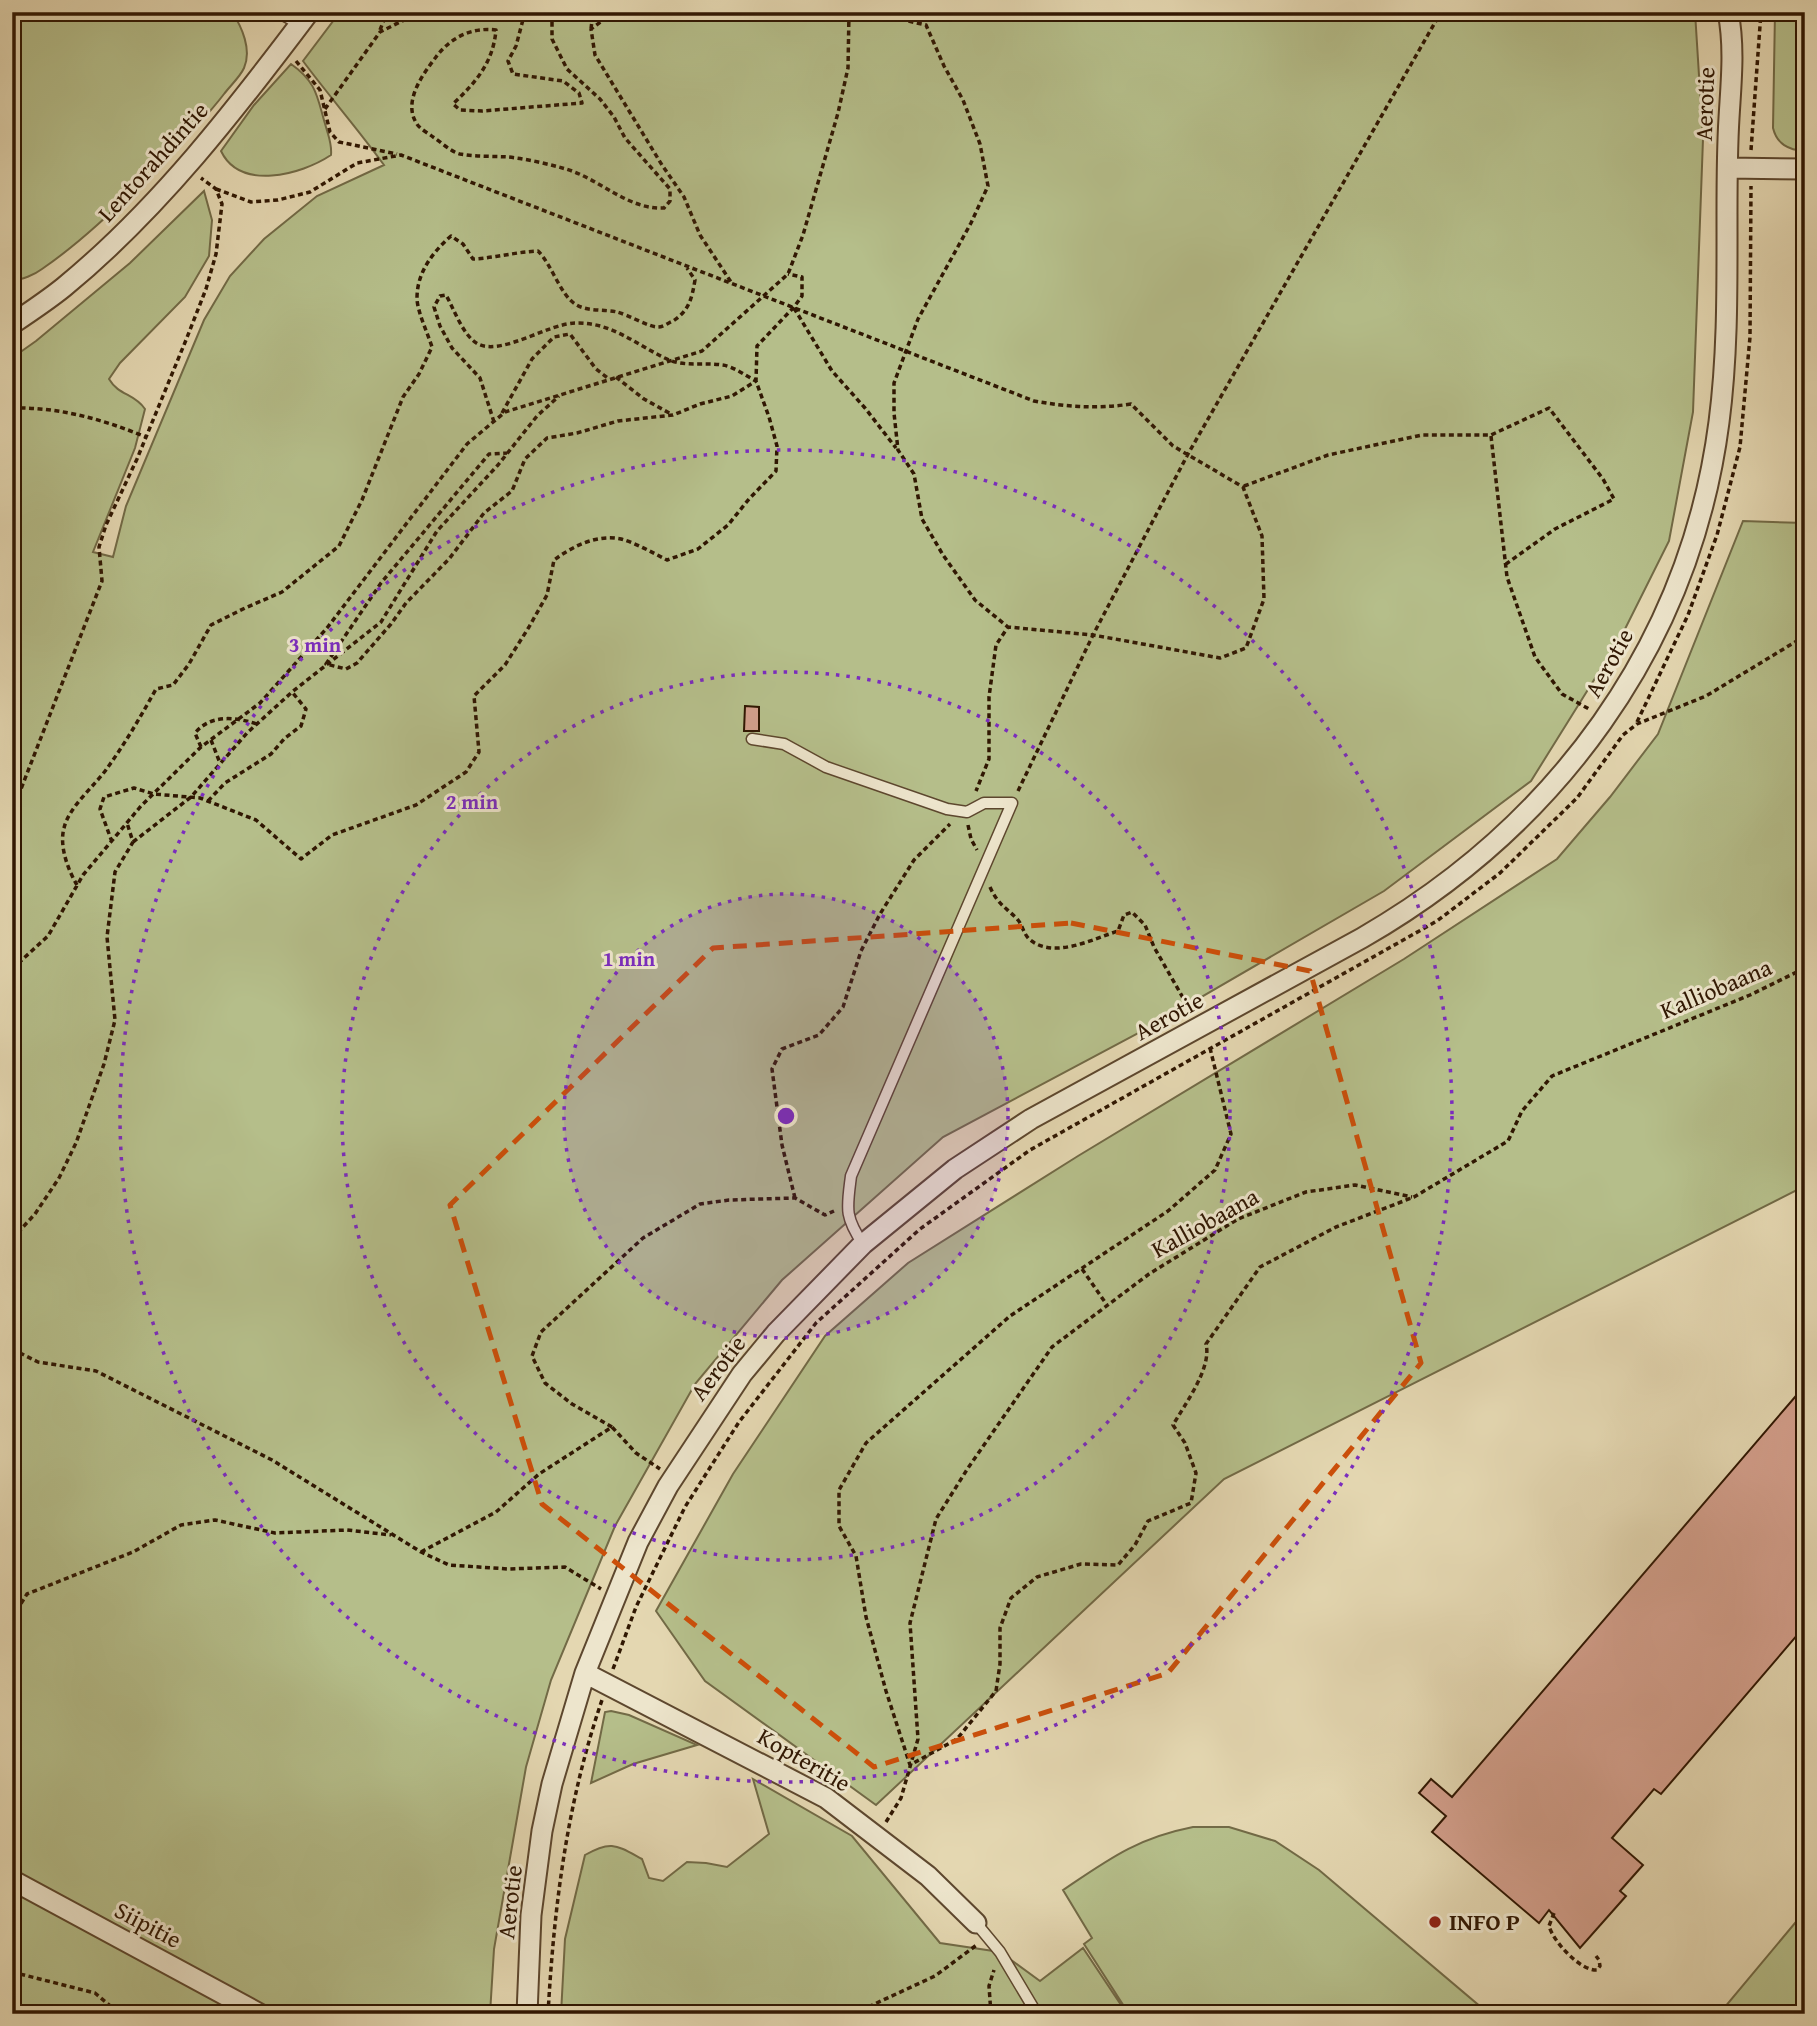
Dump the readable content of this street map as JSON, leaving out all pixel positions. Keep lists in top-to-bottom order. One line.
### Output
{"streets":{"street":["Aerotie","Lentorahdintie","Kopteritie","Siipitie"],"path":["Kalliobaana"]},"crossings":[["Aerotie","Kopteritie"],["Kalliobaana","Kopteritie"]],"places":["INFO P"],"rings":["3 min","2 min","1 min"]}
